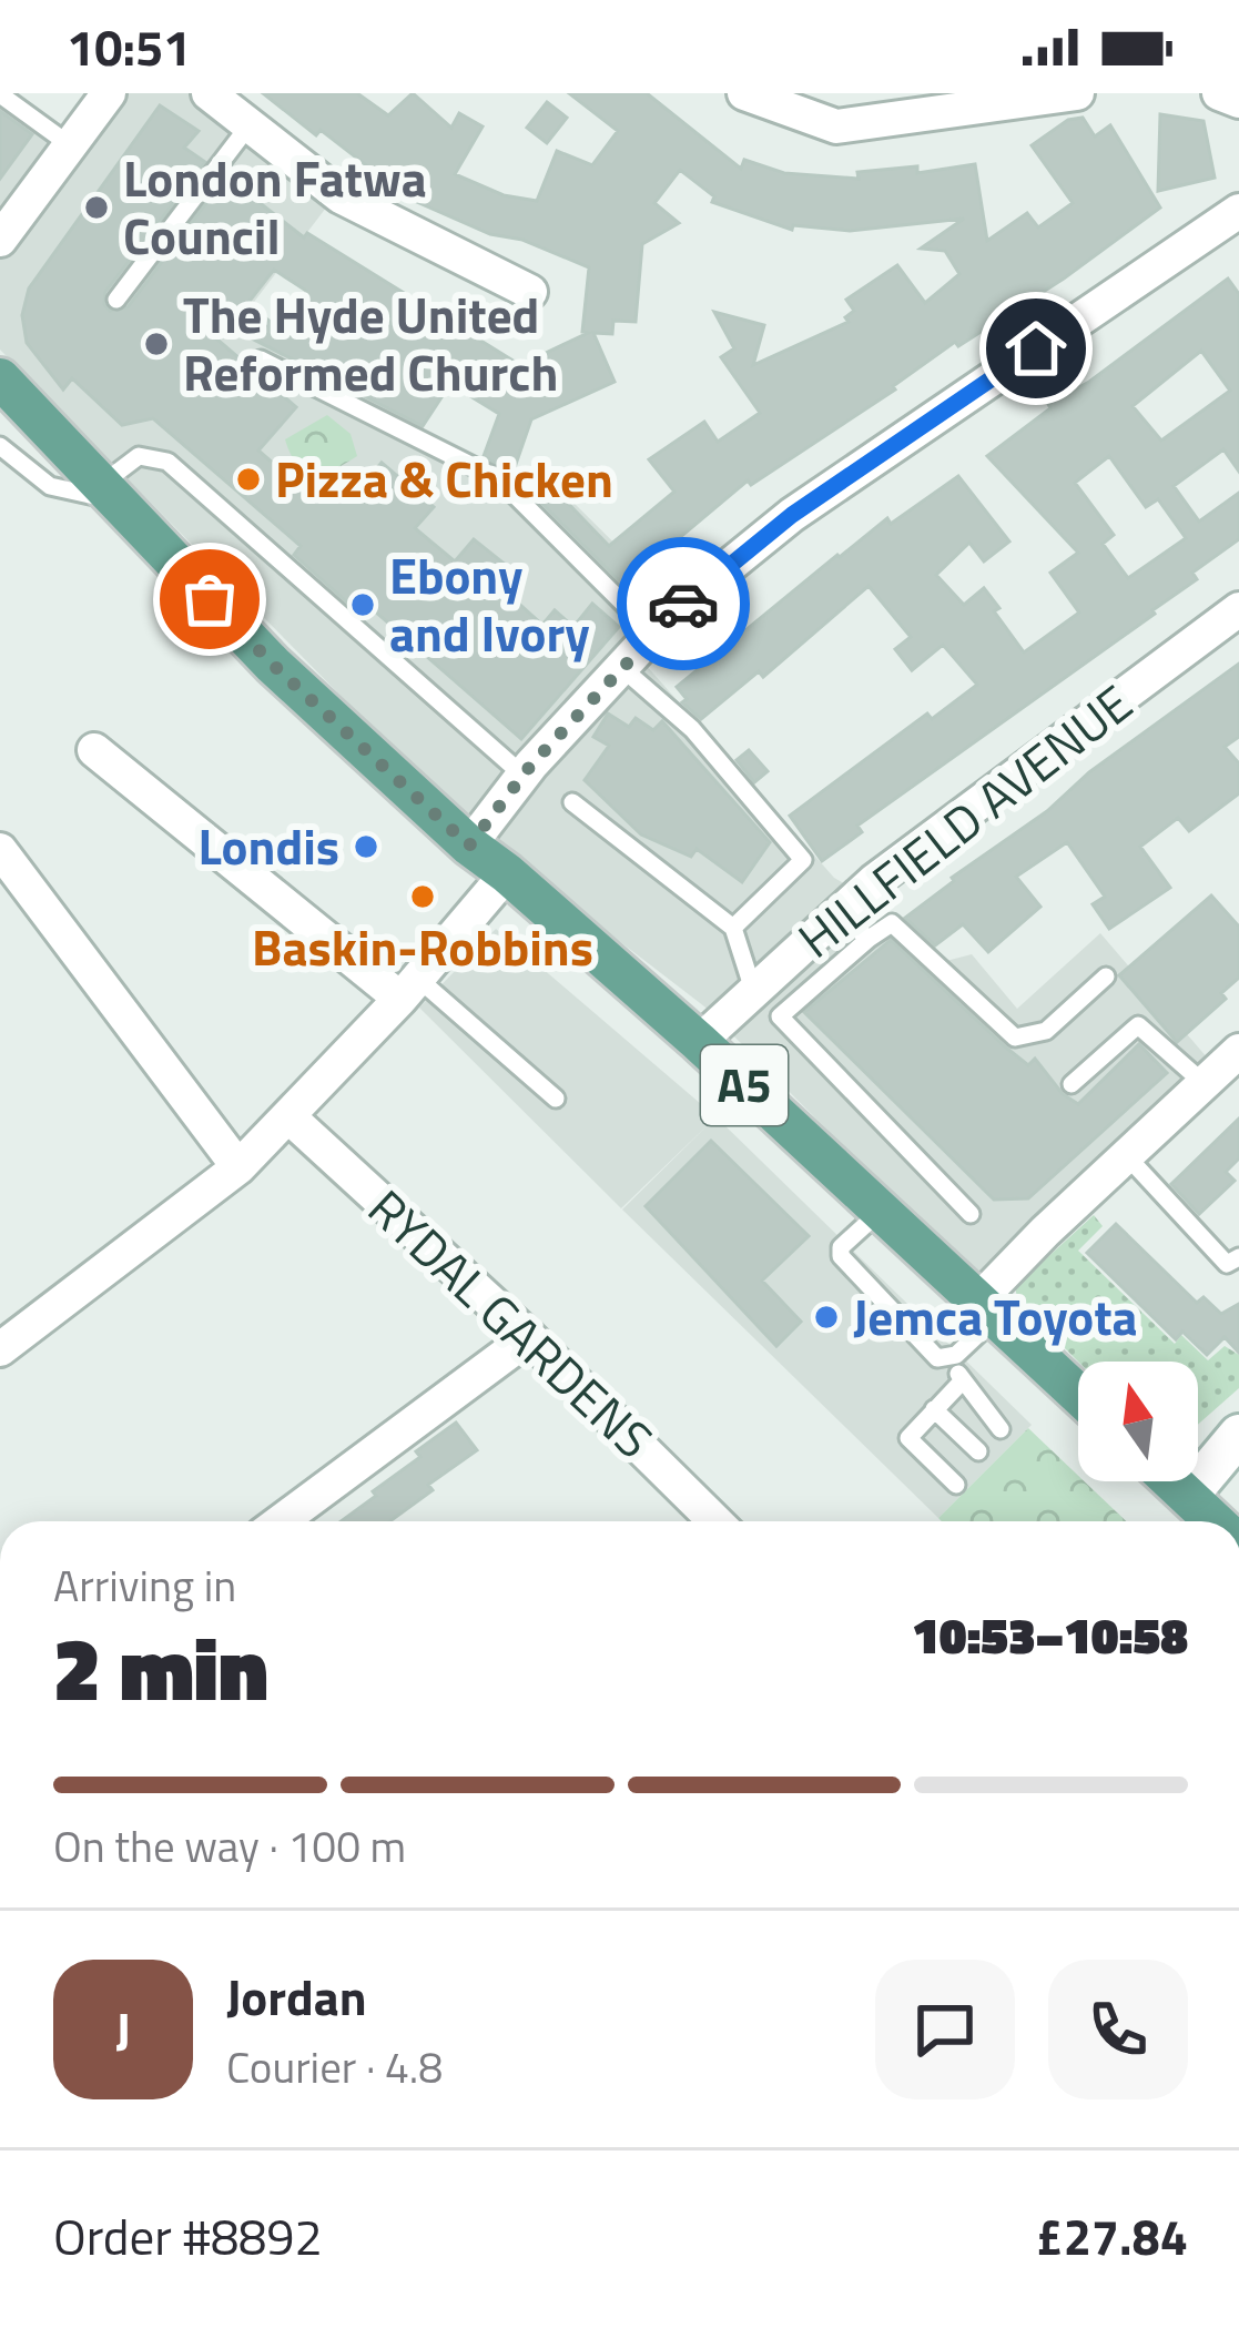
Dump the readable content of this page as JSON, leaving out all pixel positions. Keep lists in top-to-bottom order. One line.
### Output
{"streets":{"main road":["A5"],"street":["HILLFIELD AVENUE","RYDAL GARDENS"]},"crossings":[["HILLFIELD AVENUE","A5"]],"places":["London Fatwa Council","The Hyde United Reformed Church","Pizza & Chicken","Ebony and Ivory","Londis","Baskin-Robbins","Jemca Toyota"],"north":"top","page":{"status":"10:51","heading":["2 min","Arriving in","10:53–10:58"],"panel":["Jordan","Courier · 4.8","Order #8892","£27.84"],"bar":"On the way · 100 m","round":"J"}}
